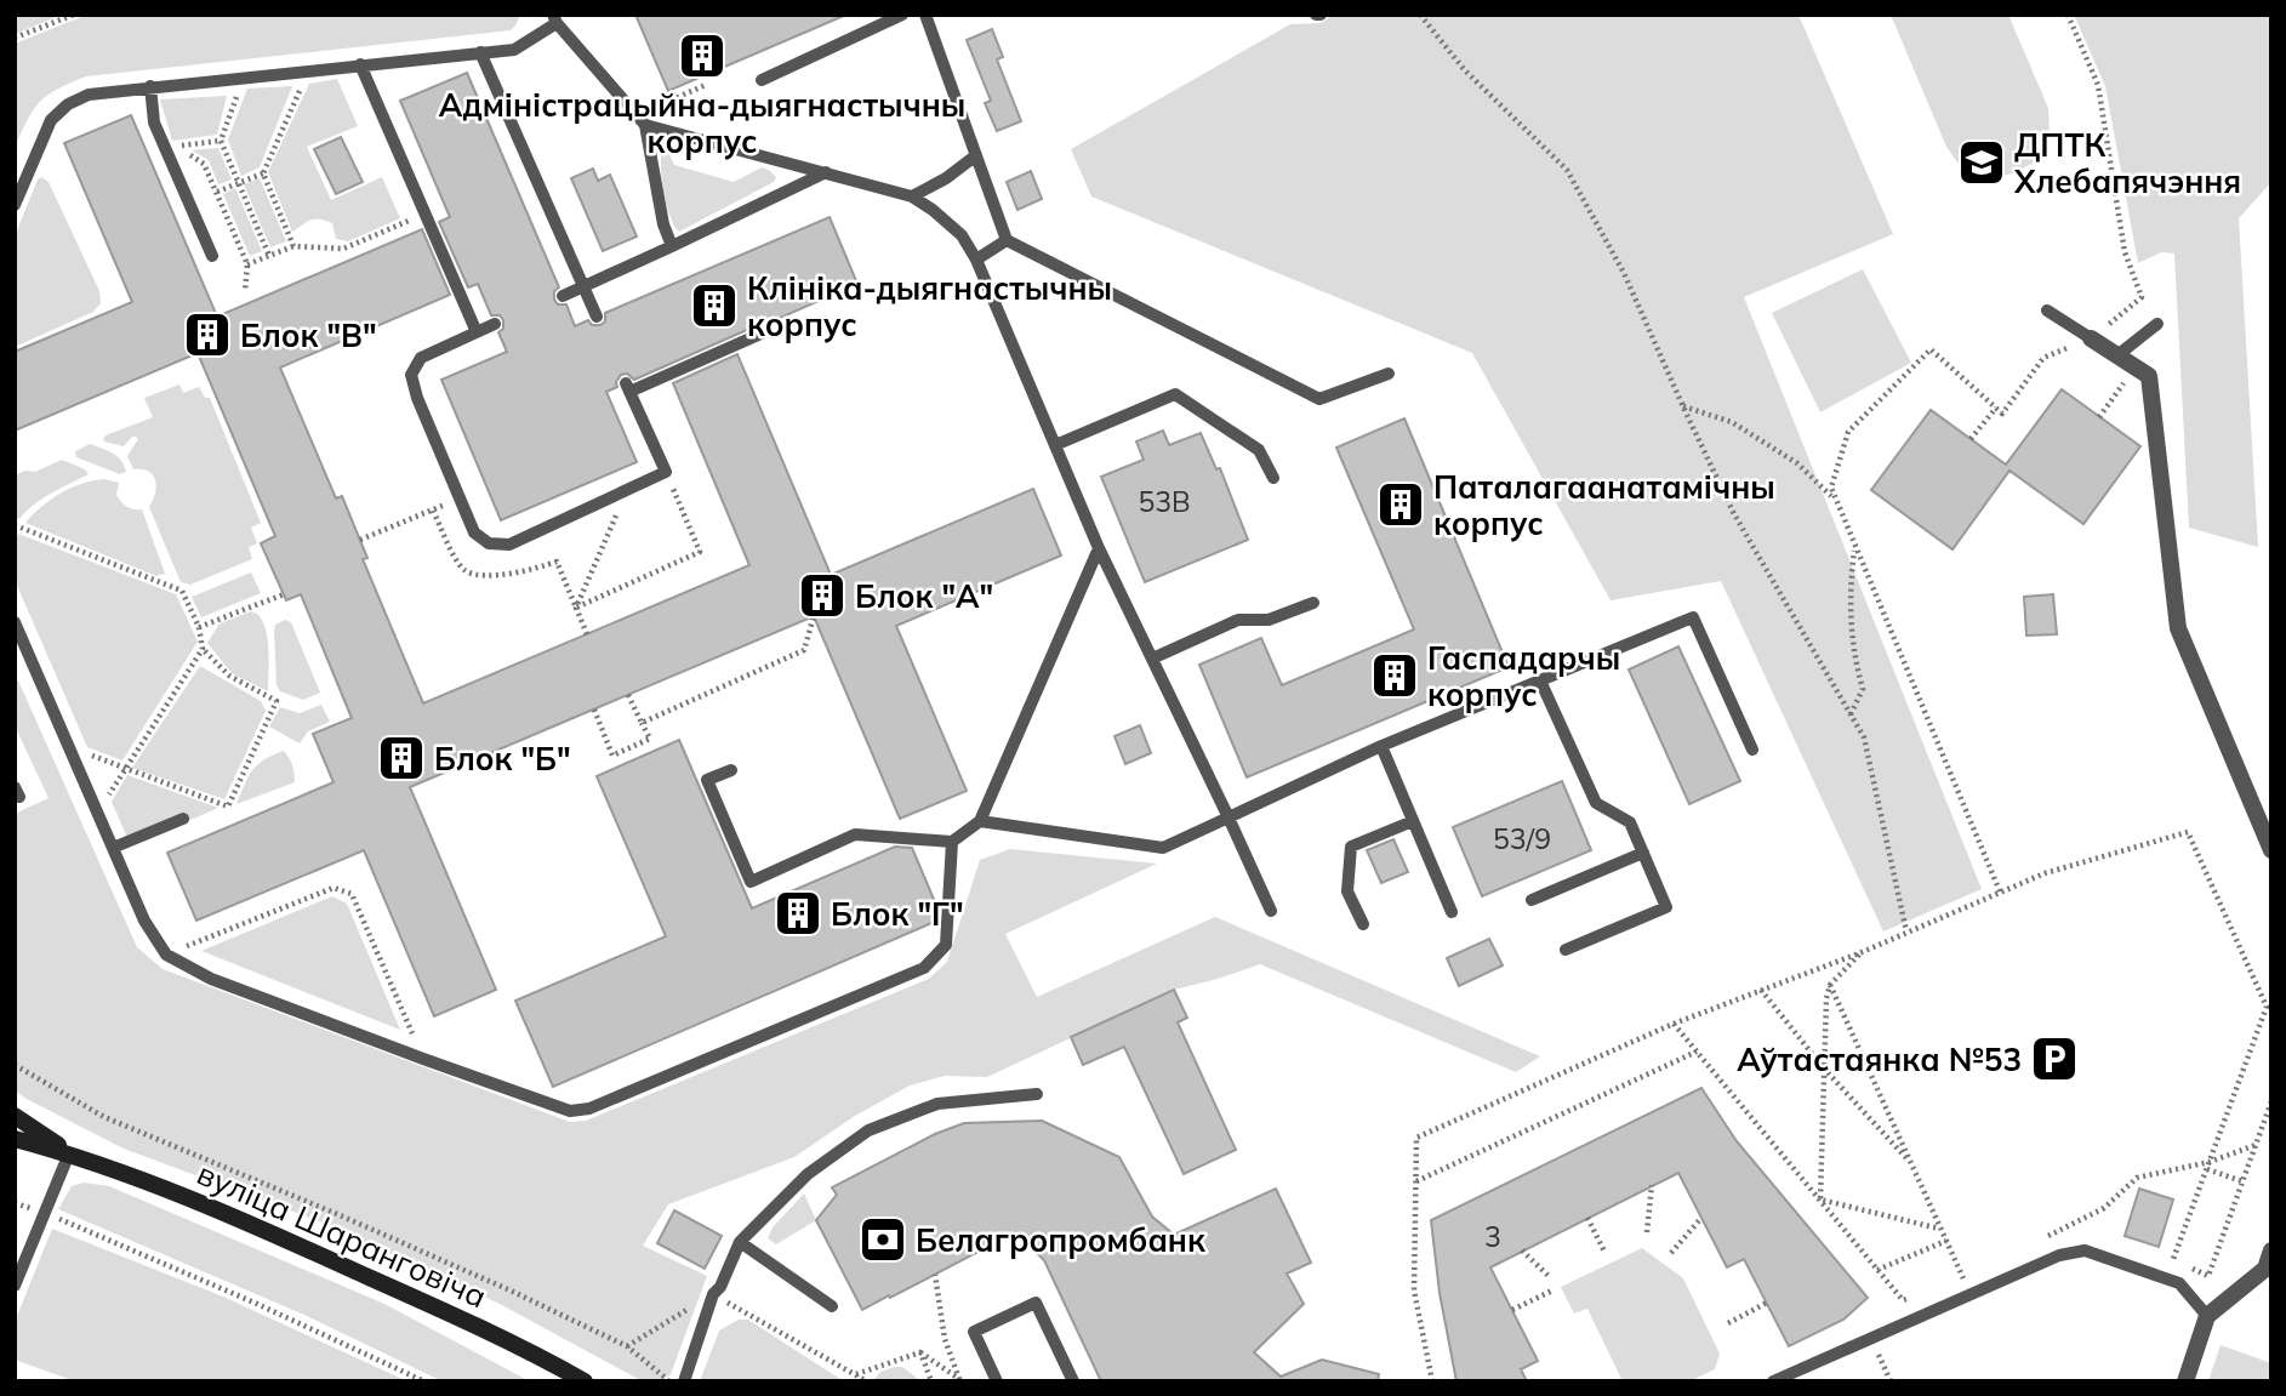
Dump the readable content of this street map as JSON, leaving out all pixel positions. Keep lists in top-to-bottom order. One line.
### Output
{"streets":{"main road":["вуліца Шаранговіча"]},"places":{"building":["Адміністрацыйна-дыягнастычны корпус","Клініка-дыягнастычны корпус","Блок \"В\"","Паталагаанатамічны корпус","Блок \"А\"","Гаспадарчы корпус","Блок \"Б\"","Блок \"Г\""],"school or university":["ДПТК Хлебапячэння"],"parking":["Аўтастаянка №53"],"bank":["Белагропромбанк"]},"house_numbers":["53В","53/9","3"]}
